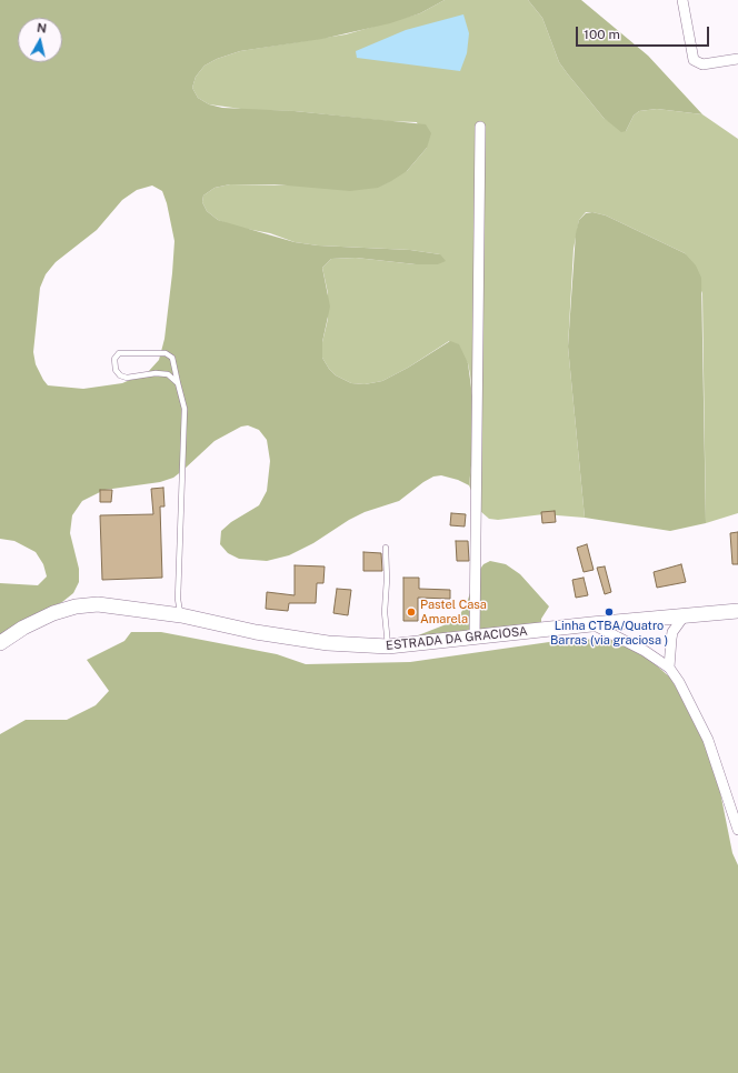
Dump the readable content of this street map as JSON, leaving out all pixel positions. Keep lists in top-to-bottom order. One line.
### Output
{"streets":{"main road":["ESTRADA DA GRACIOSA"]},"places":["Pastel Casa Amarela","Linha CTBA/Quatro Barras (via graciosa )"],"scale_bar":"100 m","north":"top"}
